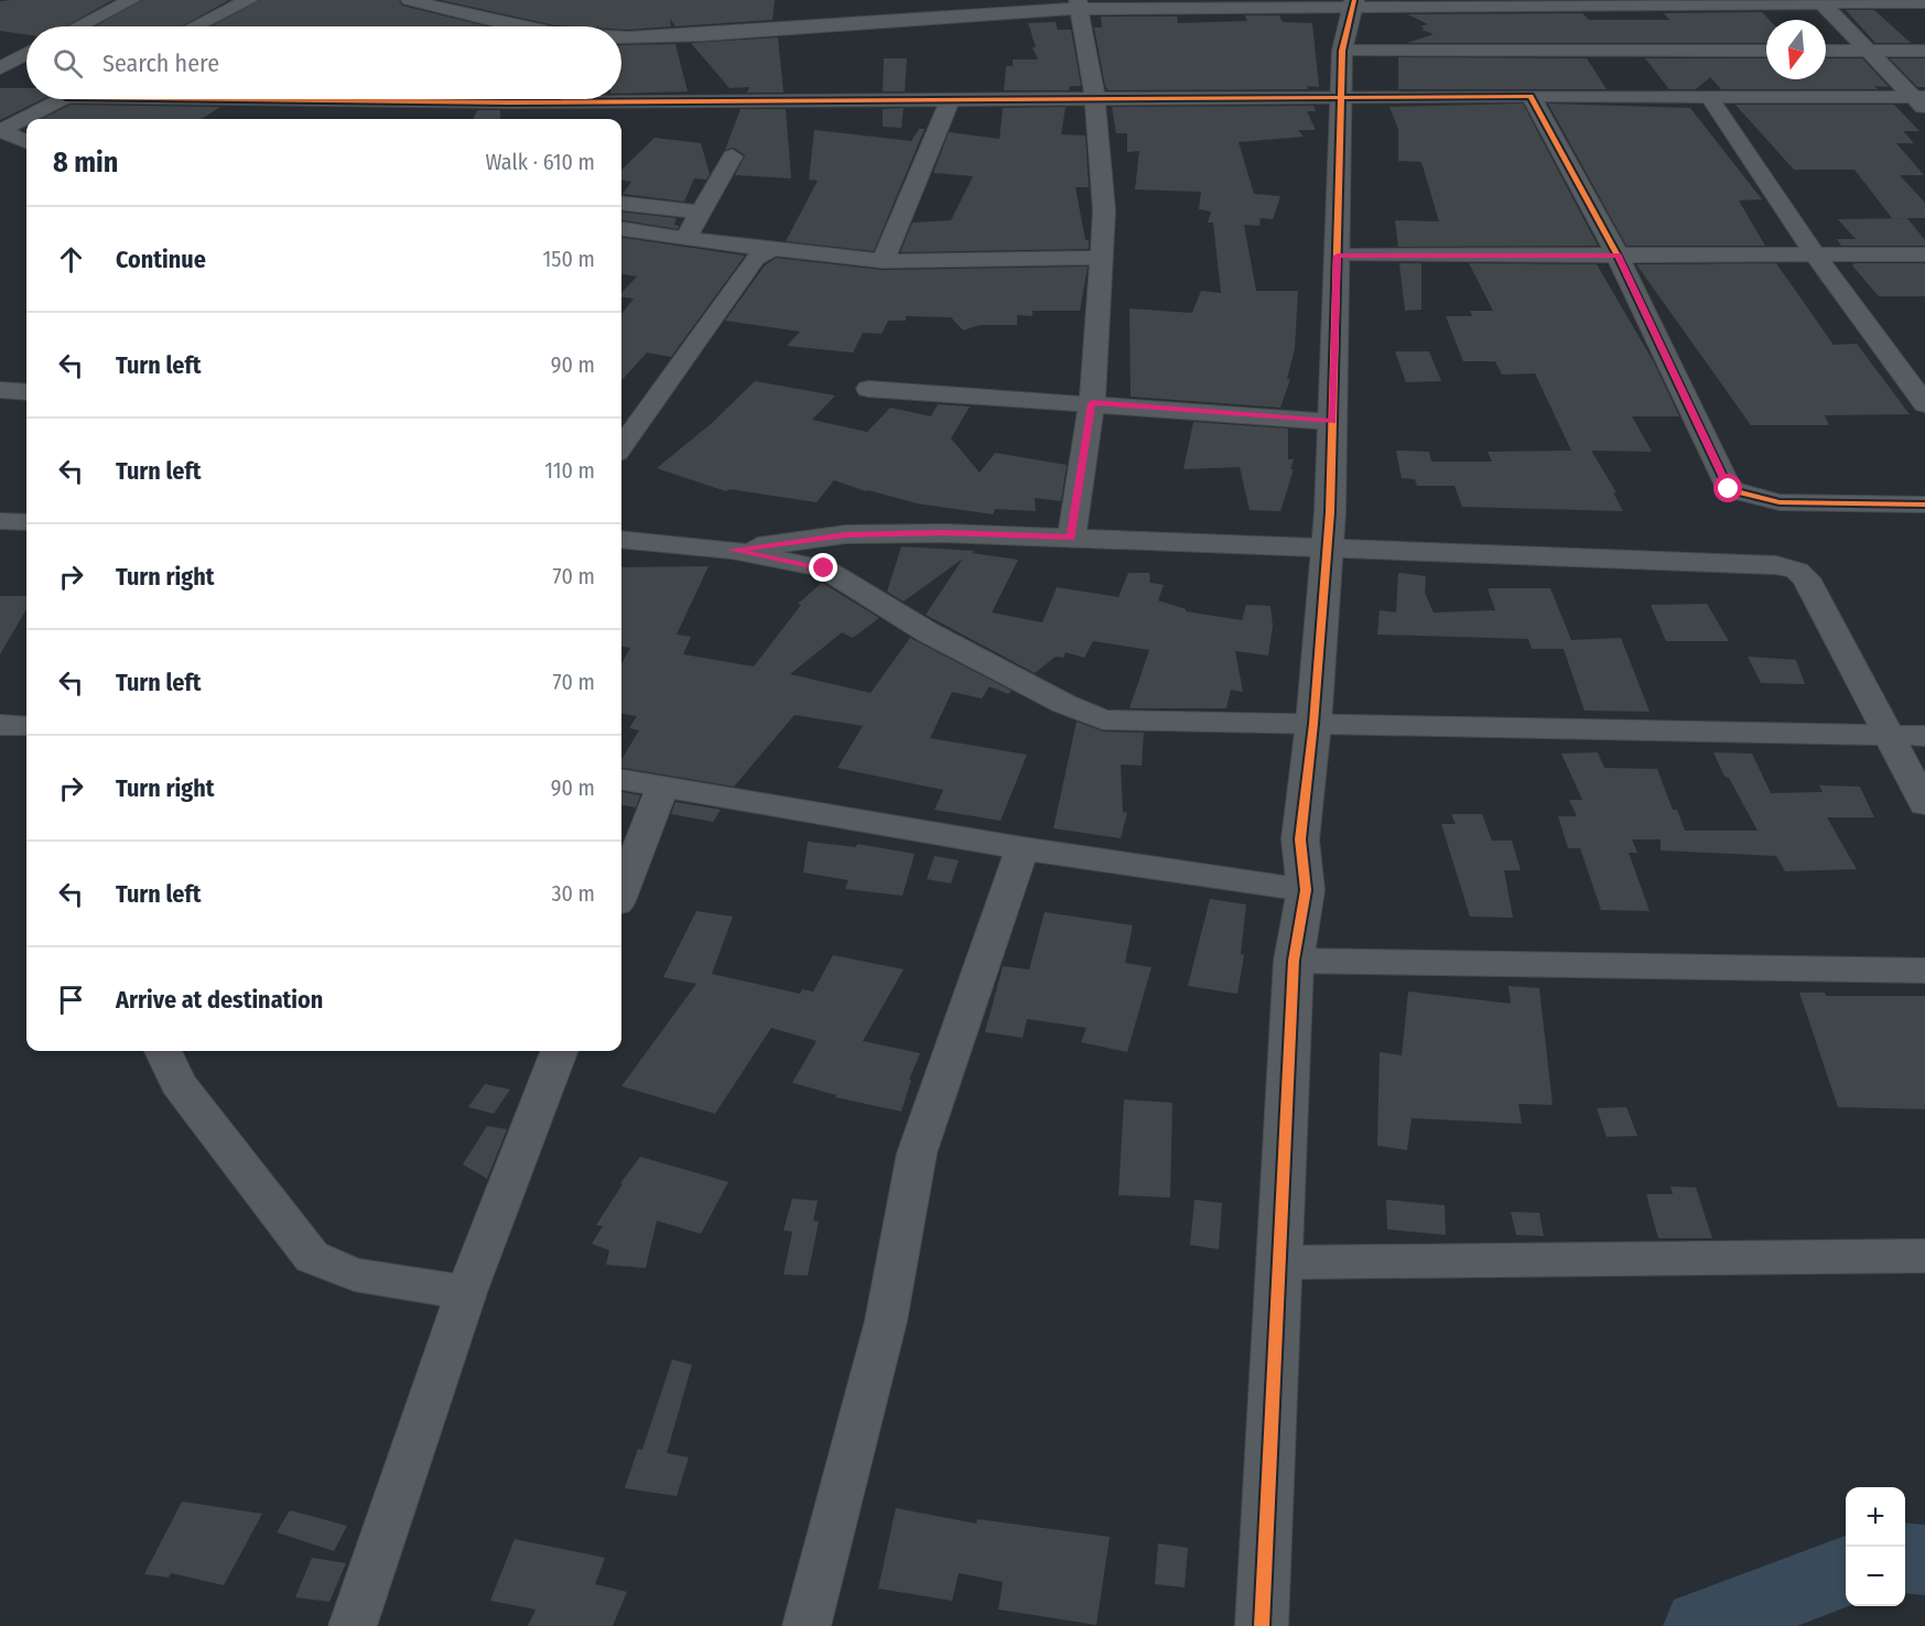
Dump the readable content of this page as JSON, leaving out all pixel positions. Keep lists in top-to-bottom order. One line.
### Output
{"north":"bottom","page":{"search":"Search here","heading":["8 min","Walk · 610 m"],"list":[["Continue","150 m"],["Turn left","90 m"],["Turn left","110 m"],["Turn right","70 m"],["Turn left","70 m"],["Turn right","90 m"],["Turn left","30 m"],"Arrive at destination"],"map_buttons":["+","−"]}}
